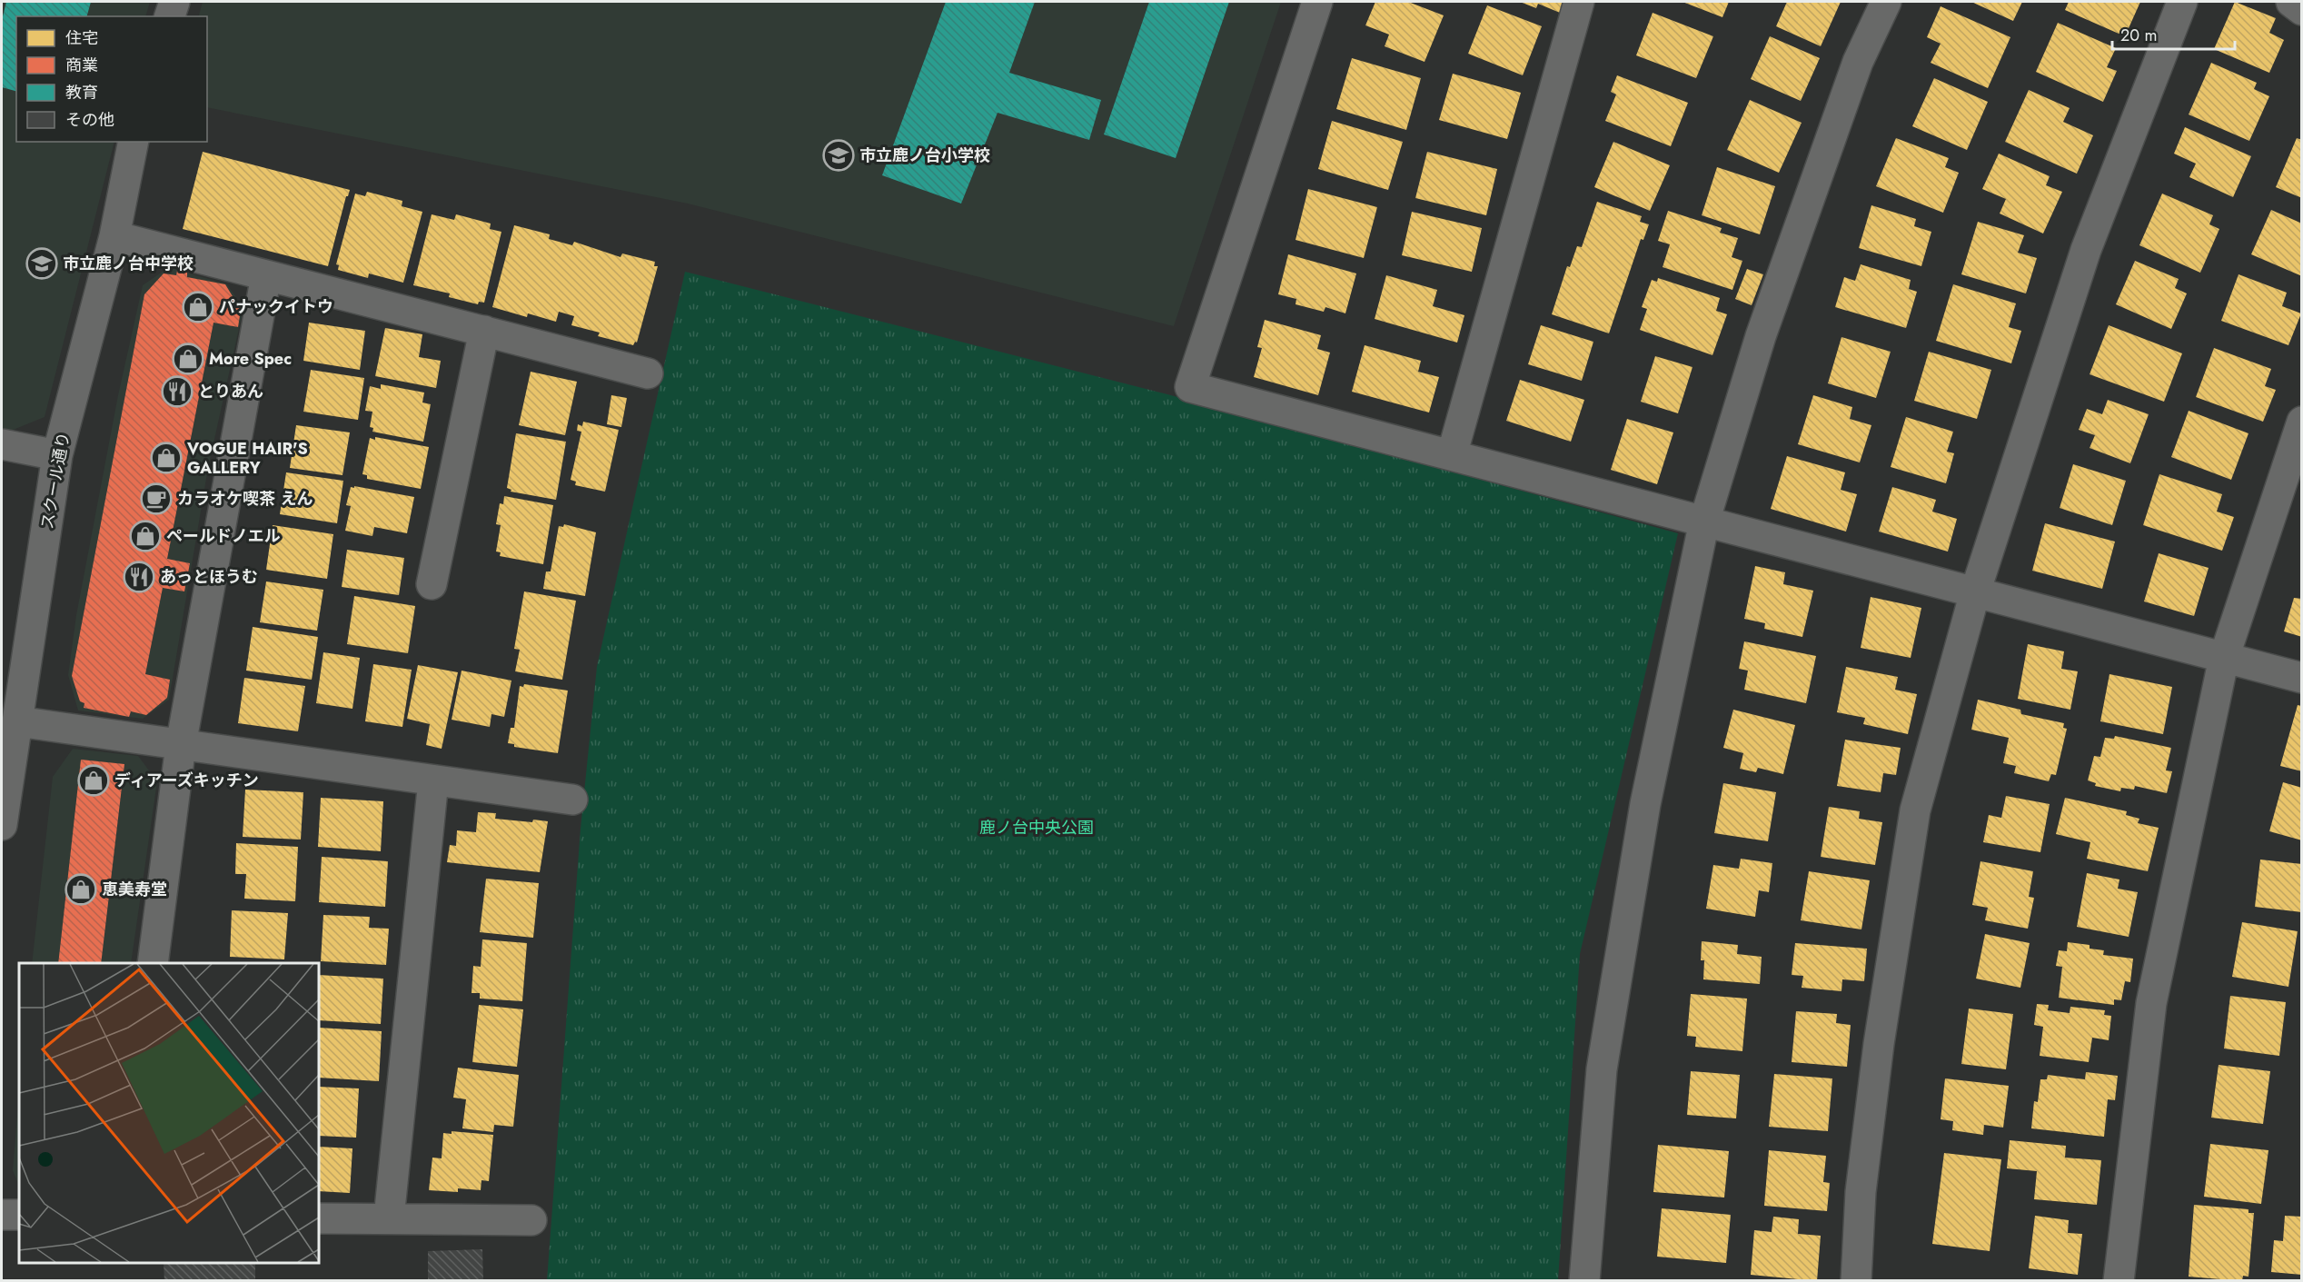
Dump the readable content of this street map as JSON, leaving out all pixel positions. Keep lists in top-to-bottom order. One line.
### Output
{"streets":{"street":["スクール通り"]},"parks":["鹿ノ台中央公園"],"places":{"school or university":["市立鹿ノ台小学校","市立鹿ノ台中学校"],"shop":["パナックイトウ","More Spec","VOGUE HAIR'S GALLERY","ペールドノエル","ディアーズキッチン","恵美寿堂"],"restaurant":["とりあん","あっとほうむ"],"cafe":["カラオケ喫茶 えん"]},"legend":["住宅","商業","教育","その他"],"scale_bar":"20 m"}
